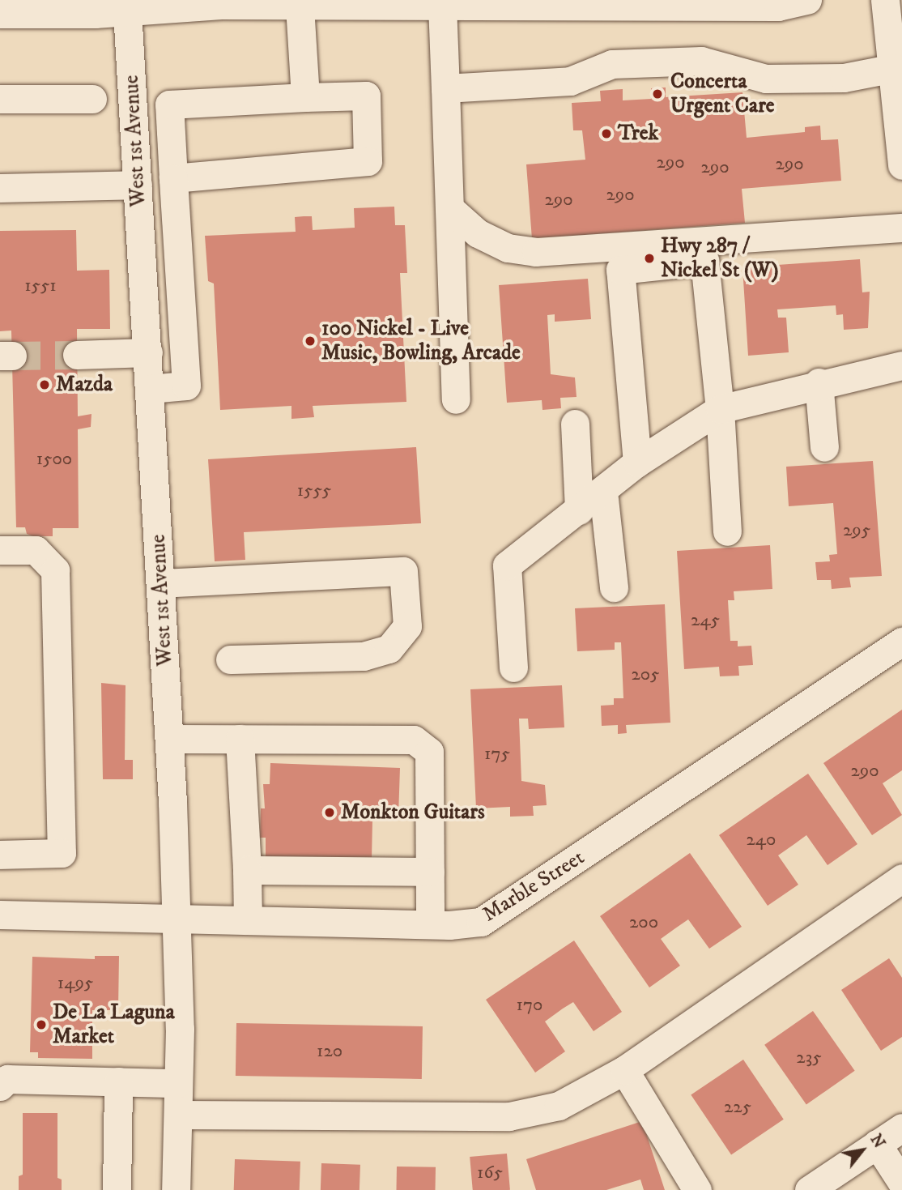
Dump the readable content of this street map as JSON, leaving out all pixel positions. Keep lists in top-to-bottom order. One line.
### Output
{"streets":{"street":["West 1st Avenue","Marble Street"]},"crossings":[["West 1st Avenue","Marble Street"]],"places":["Concerta Urgent Care","Trek","Hwy 287 / Nickel St (W)","100 Nickel - Live Music, Bowling, Arcade","Mazda","Monkton Guitars","De La Laguna Market"],"house_numbers":["290","290","290","290","290","1551","1500","1555","295","245","205","175","290","240","200","1495","170","120","235","225","165"],"north":"top right"}
